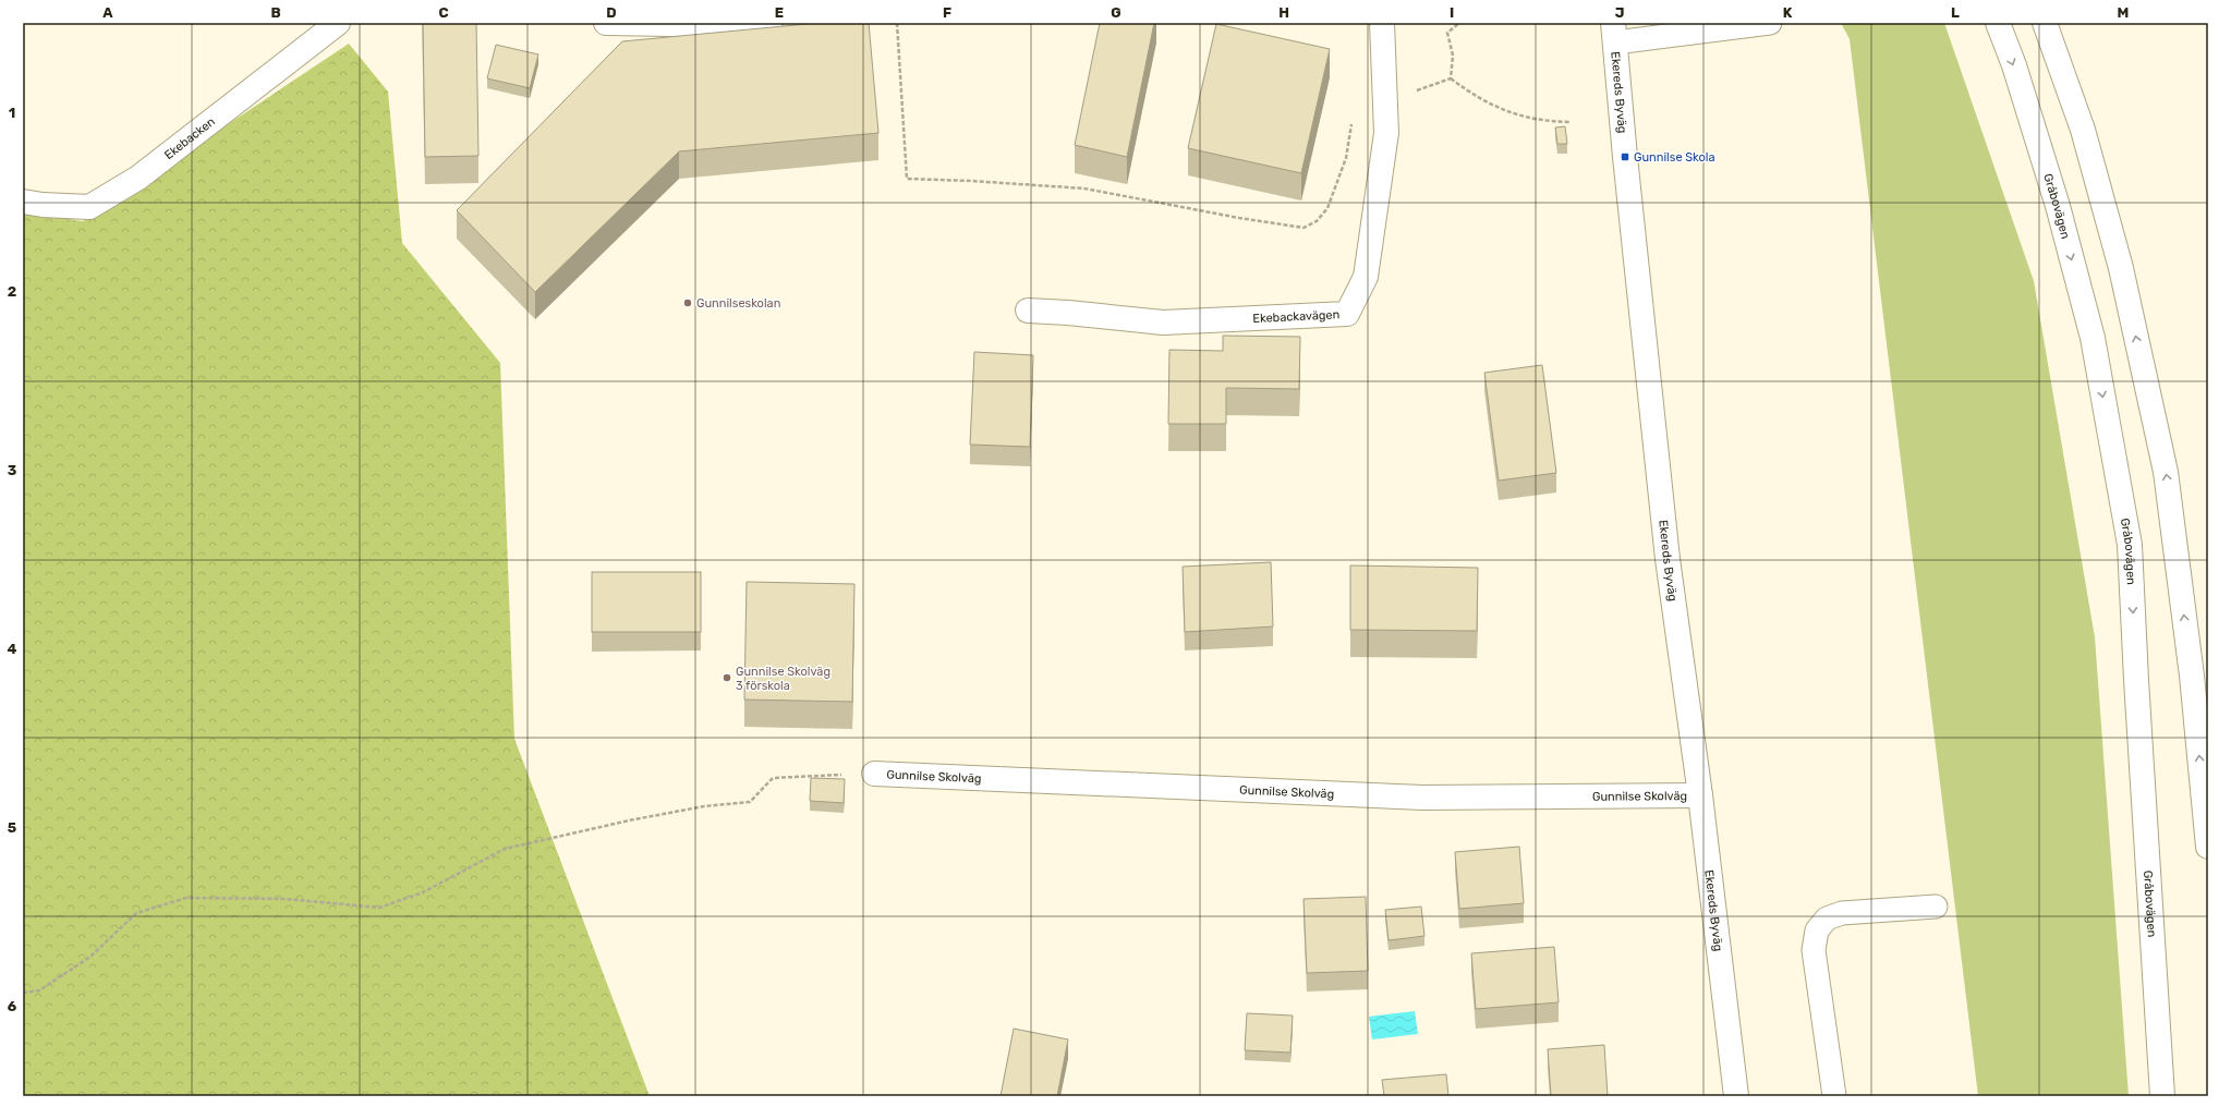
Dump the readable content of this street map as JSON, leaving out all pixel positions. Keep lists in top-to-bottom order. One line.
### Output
{"streets":{"street":["Ekereds Byväg","Ekebacken","Gråbovägen","Ekebackavägen","Gunnilse Skolväg"]},"crossings":[["Ekereds Byväg","Gunnilse Skolväg"]],"places":{"transit":["Gunnilse Skola"],"other":["Gunnilseskolan","Gunnilse Skolväg 3 förskola"]},"grid":{"columns":["A","B","C","D","E","F","G","H","I","J","K","L","M"],"rows":["1","2","3","4","5","6"]}}
